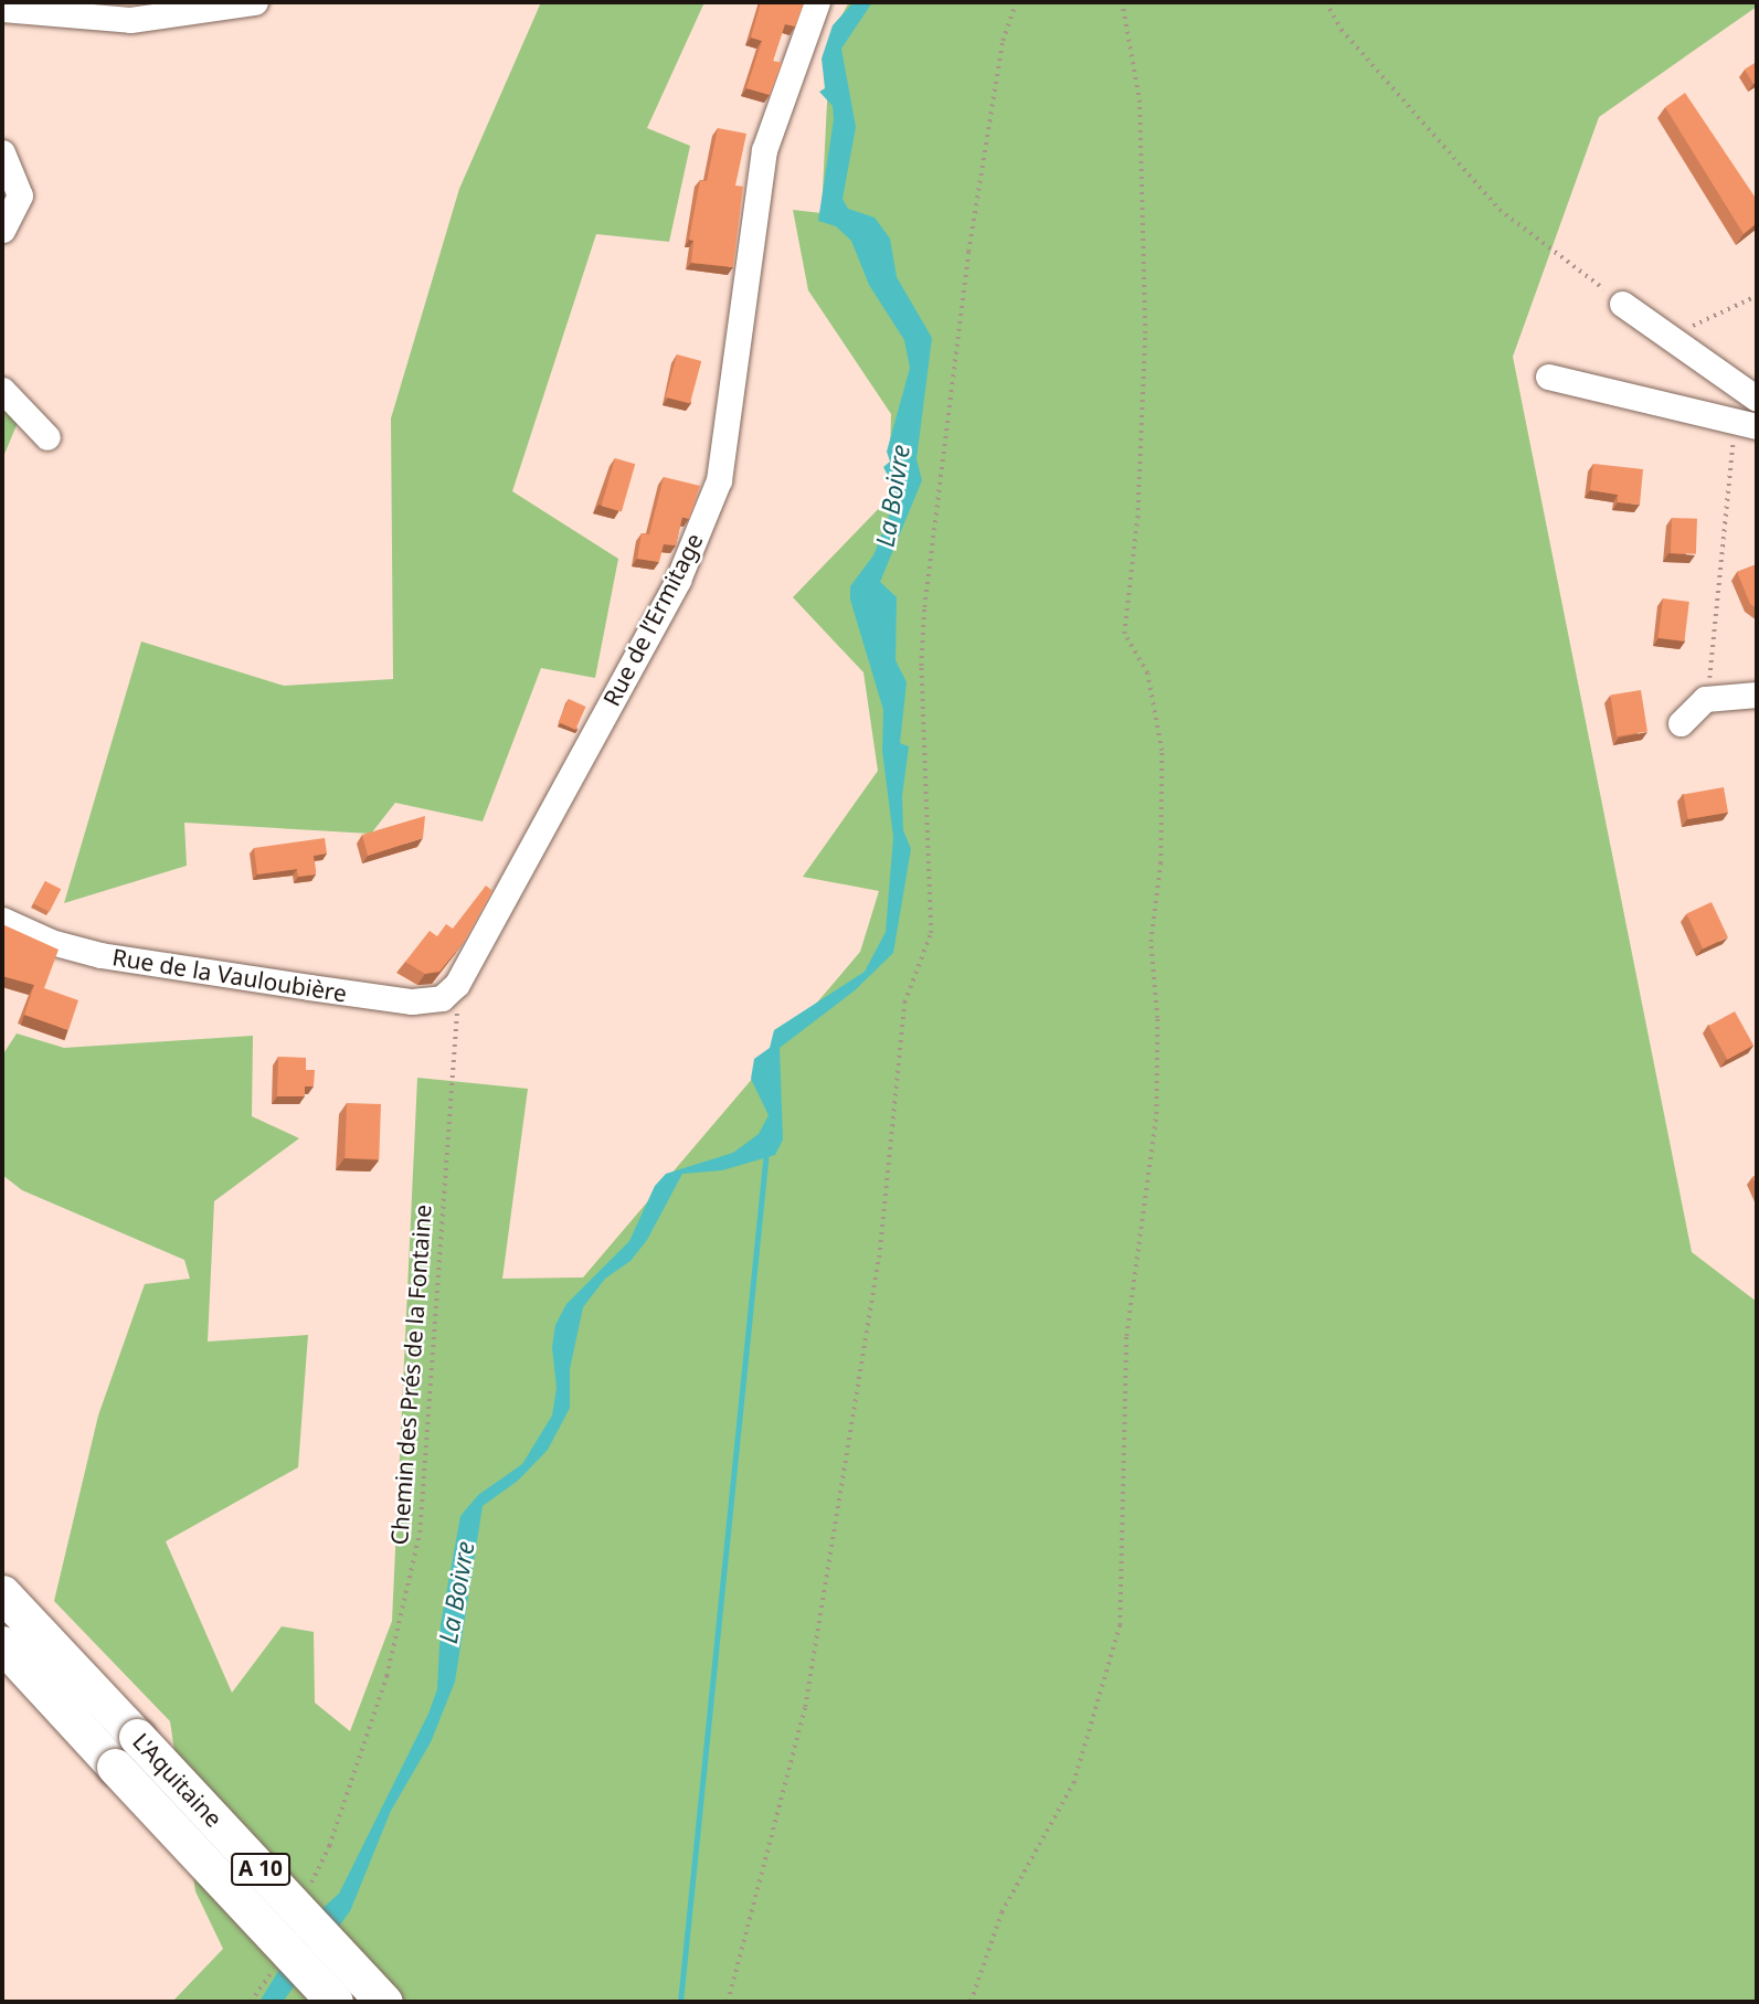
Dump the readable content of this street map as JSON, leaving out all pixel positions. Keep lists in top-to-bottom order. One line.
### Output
{"streets":{"highway":["L'Aquitaine","A 10"],"street":["Rue de l’Ermitage","Rue de la Vauloubière"],"path":["Chemin des Prés de la Fontaine"]},"crossings":[["Rue de l’Ermitage","Rue de la Vauloubière"],["Rue de l’Ermitage","Chemin des Prés de la Fontaine"],["Rue de la Vauloubière","Chemin des Prés de la Fontaine"]],"water":["La Boivre"]}
